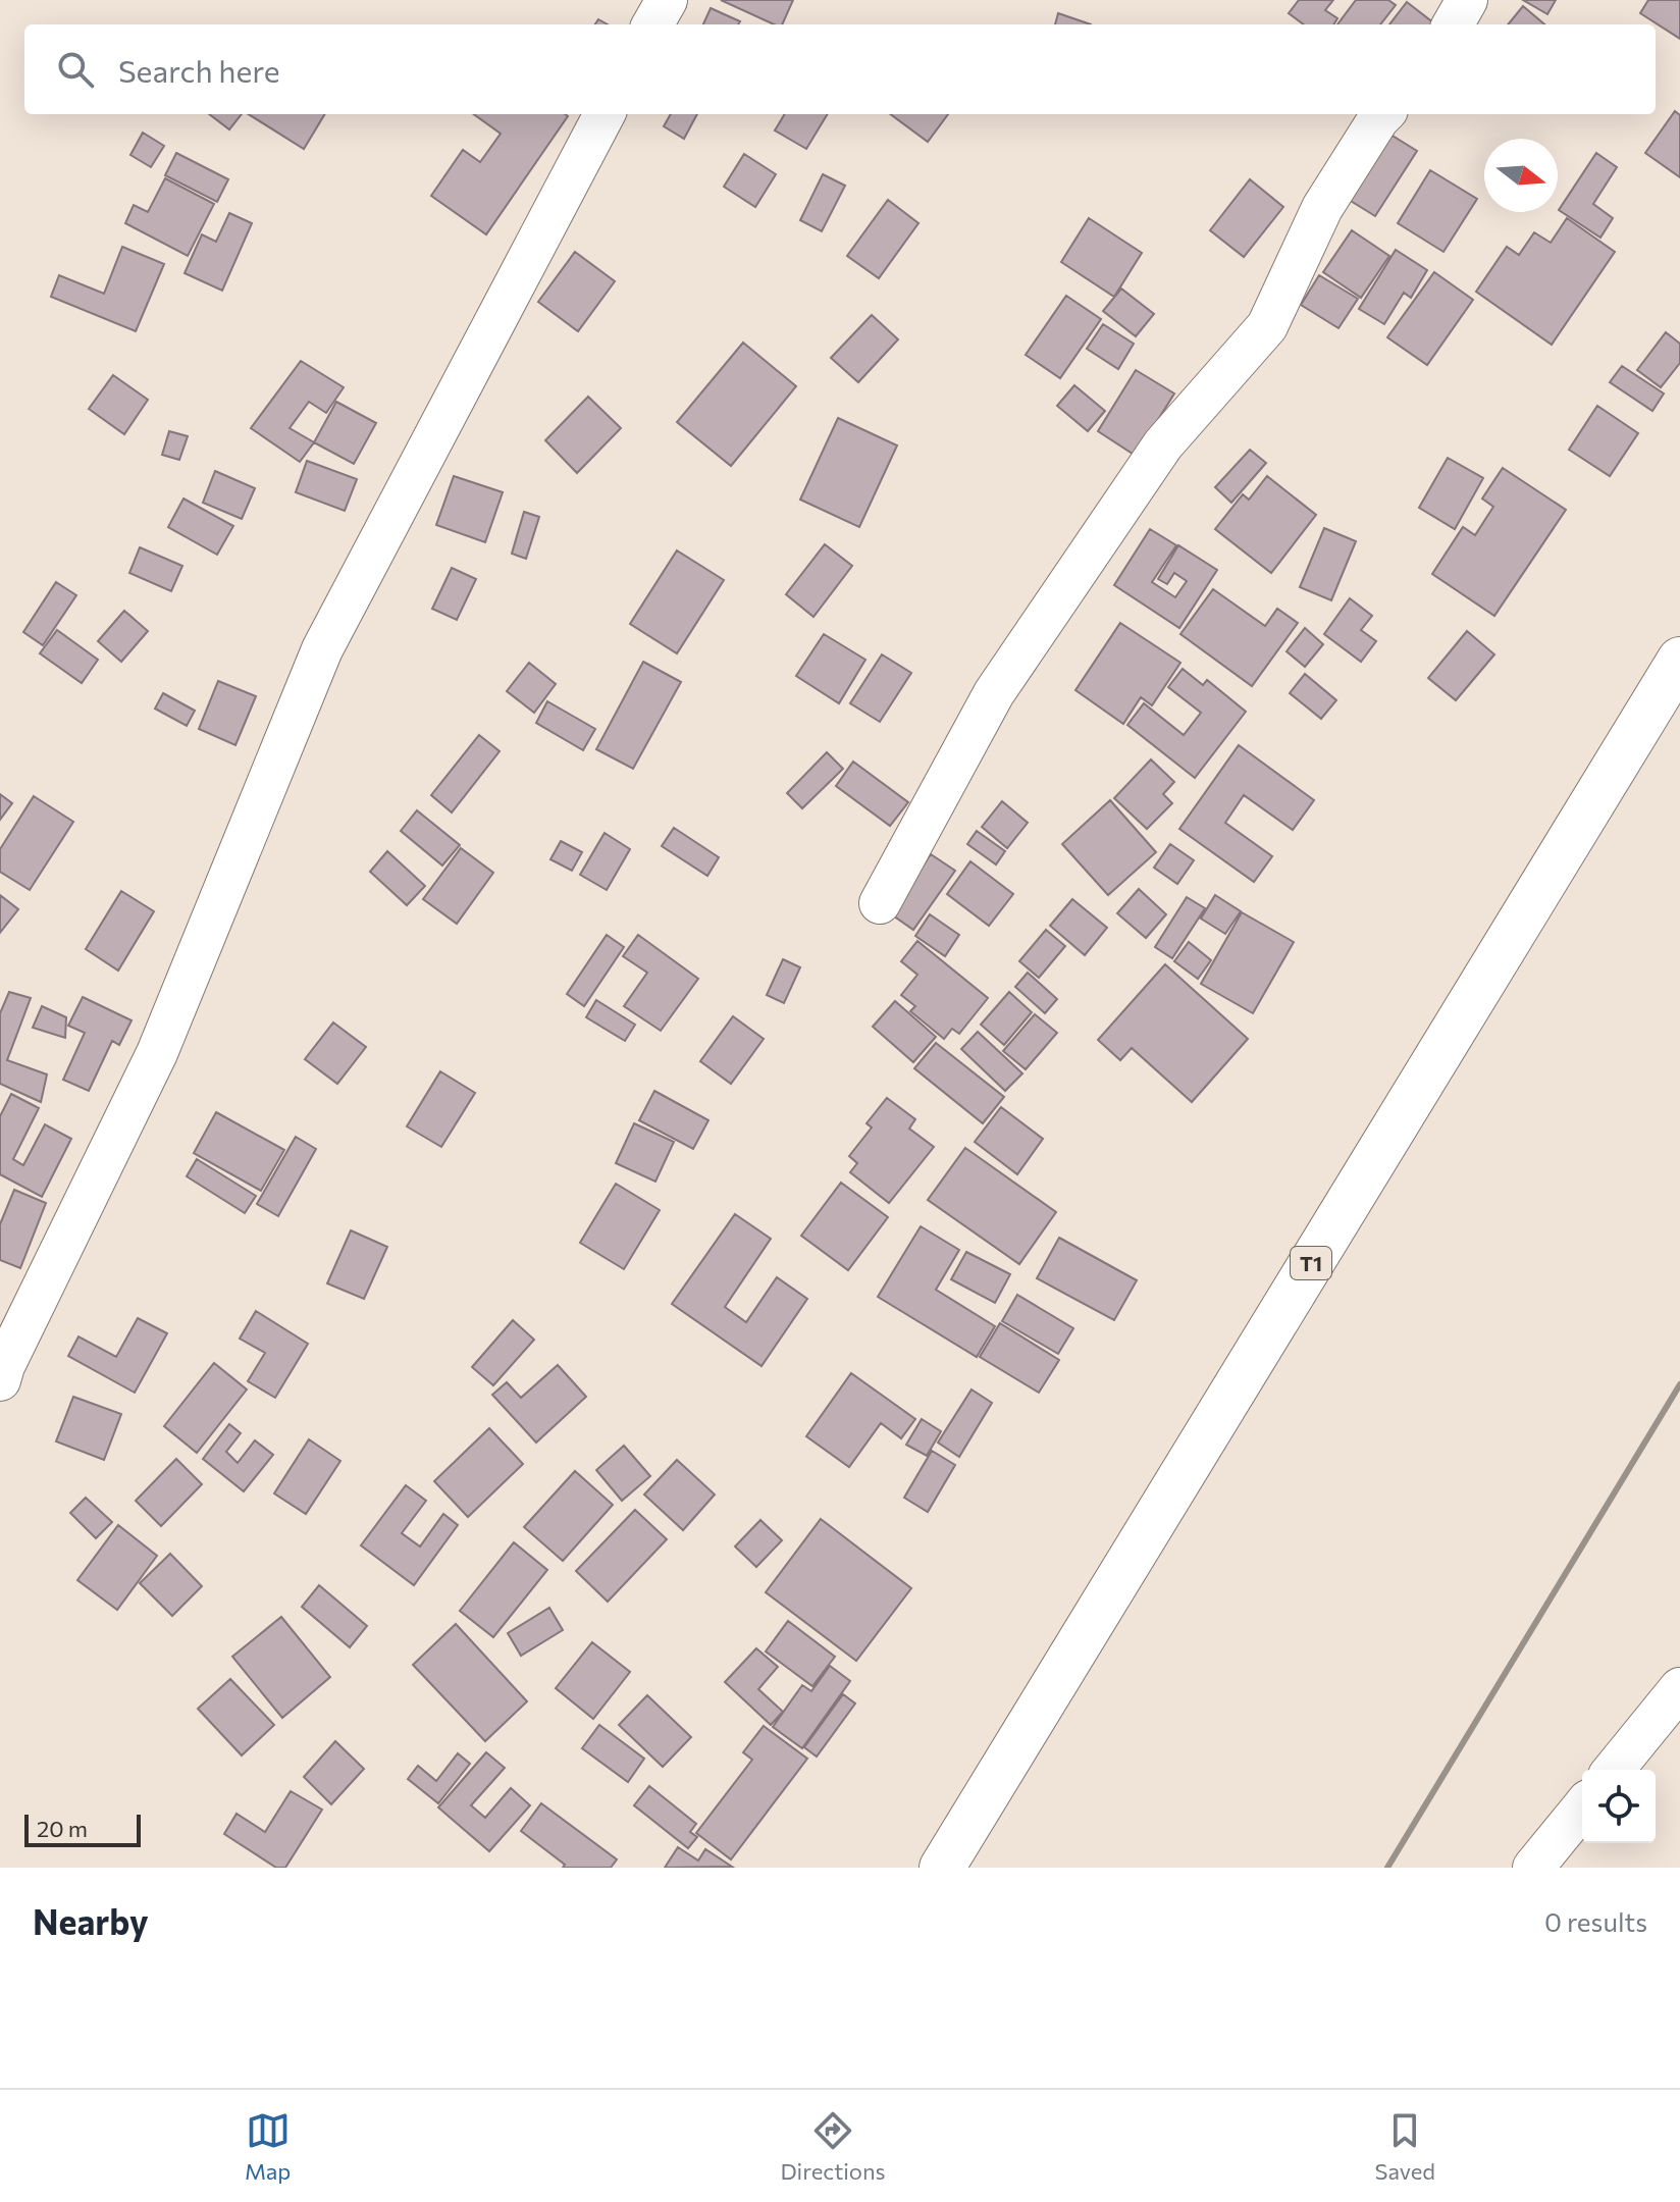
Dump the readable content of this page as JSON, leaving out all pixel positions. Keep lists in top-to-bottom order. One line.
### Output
{"streets":{"highway":["T1"]},"scale_bar":"20 m","north":"right","page":{"search":"Search here","scale":"20 m","heading":["Nearby","0 results"],"nav":["Map","Directions","Saved"]}}
